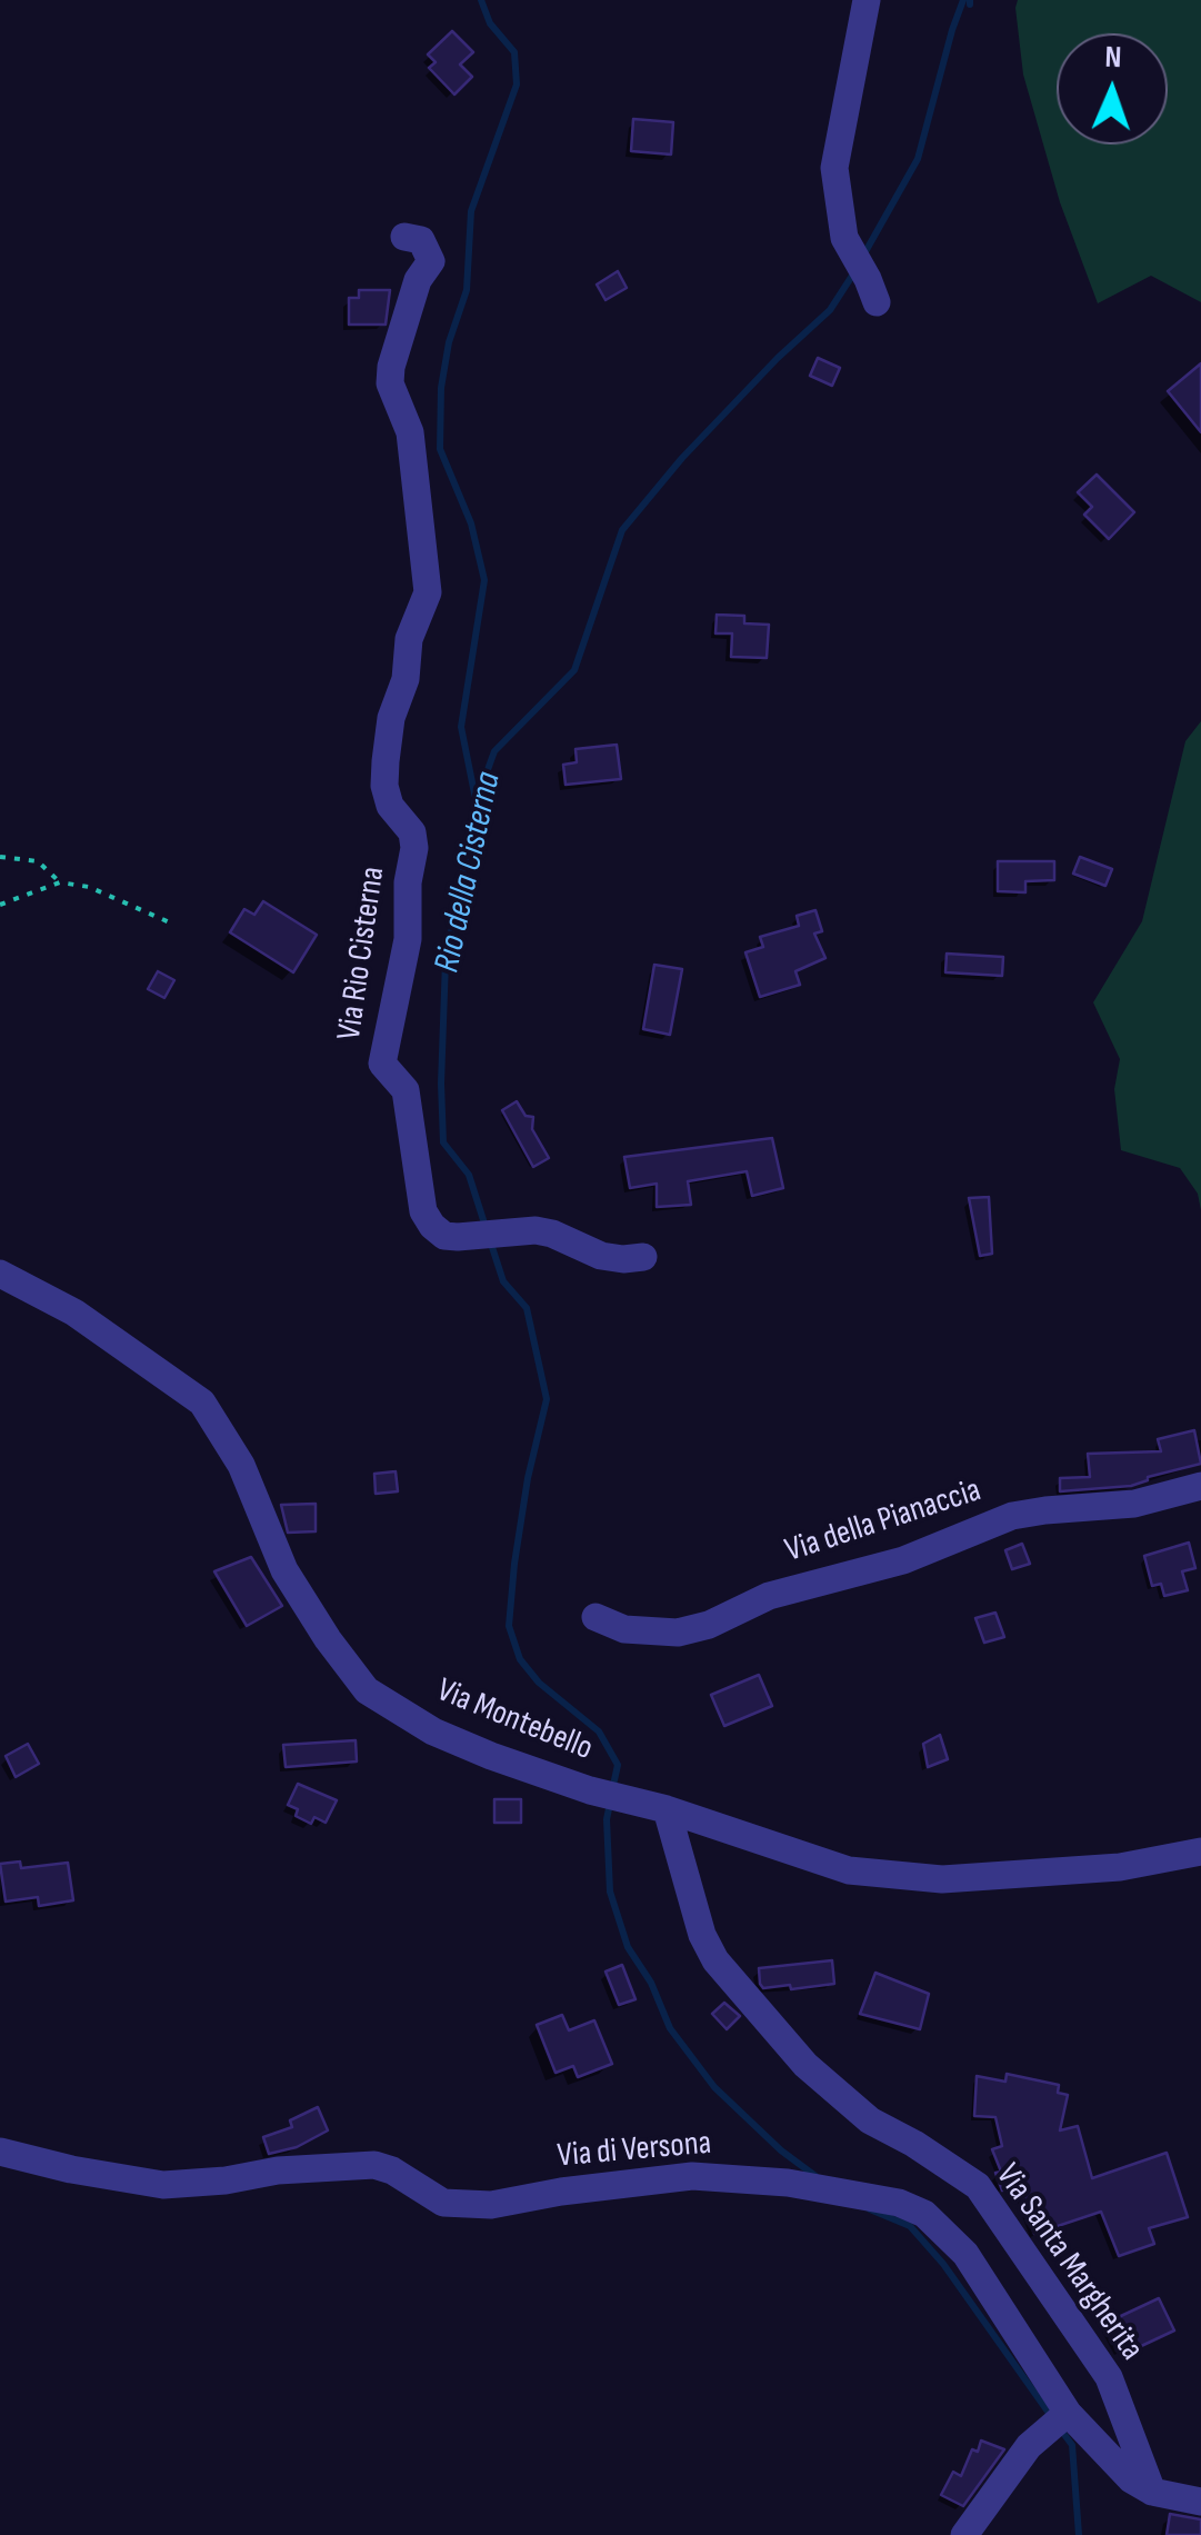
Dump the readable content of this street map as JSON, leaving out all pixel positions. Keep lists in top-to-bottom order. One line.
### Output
{"streets":{"street":["Via Rio Cisterna","Via della Pianaccia","Via Montebello","Via di Versona","Via Santa Margherita"]},"crossings":[["Via Montebello","Via Santa Margherita"],["Via di Versona","Via Santa Margherita"]],"water":["Rio della Cisterna"],"north":"top"}
